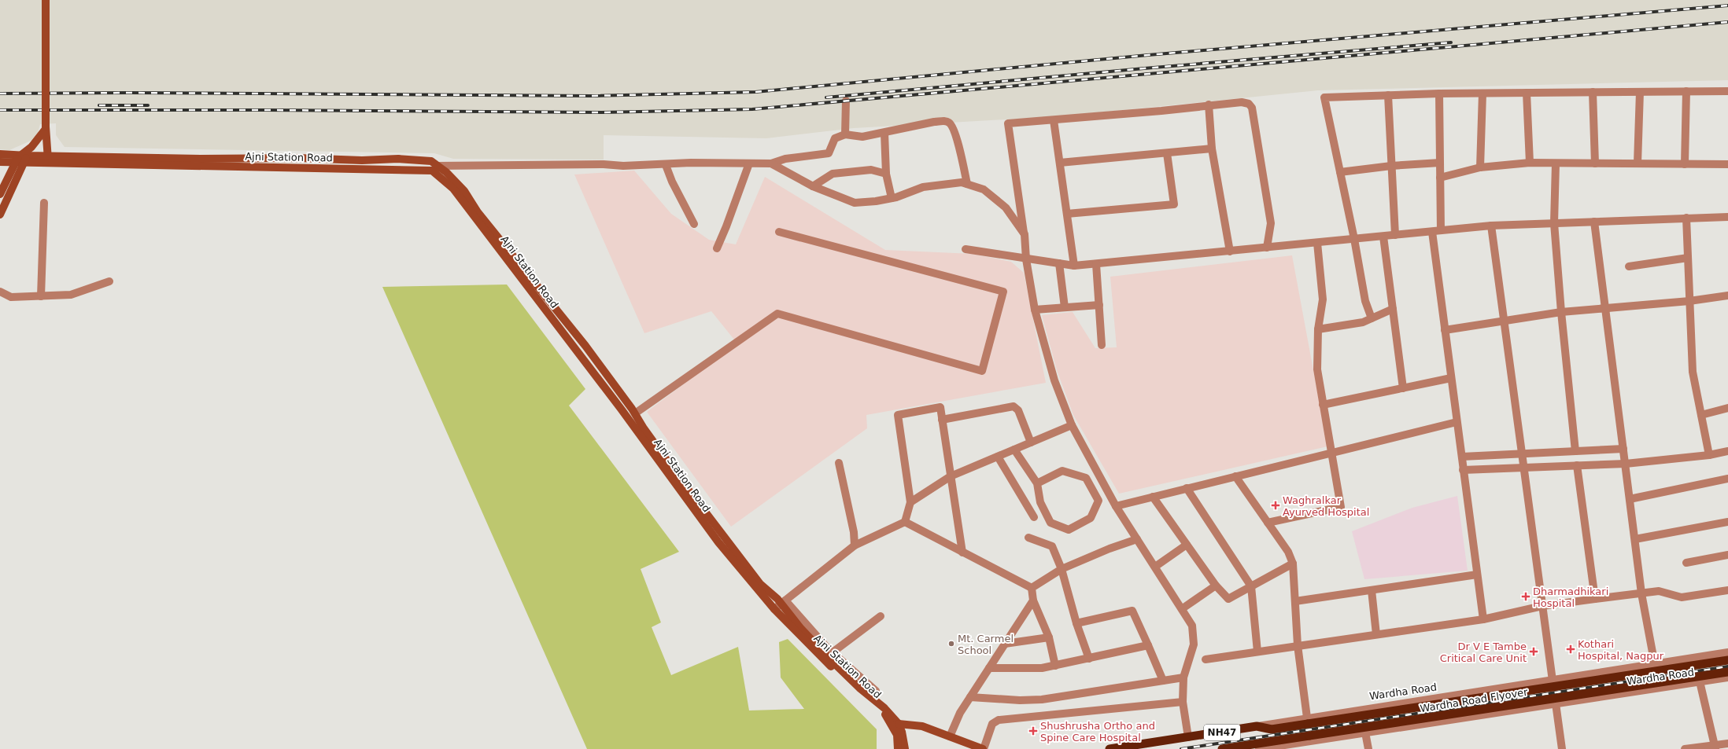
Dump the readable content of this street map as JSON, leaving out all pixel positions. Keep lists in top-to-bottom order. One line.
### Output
{"streets":{"highway":["Wardha Road","Wardha Road Flyover","NH47"],"main road":["Ajni Station Road"]},"crossings":[["Wardha Road","Wardha Road Flyover"]],"places":{"health":["Waghralkar Ayurved Hospital","Dharmadhikari Hospital","Kothari Hospital, Nagpur","Dr V E Tambe Critical Care Unit","Shushrusha Ortho and Spine Care Hospital"],"other":["Mt. Carmel School"]}}
